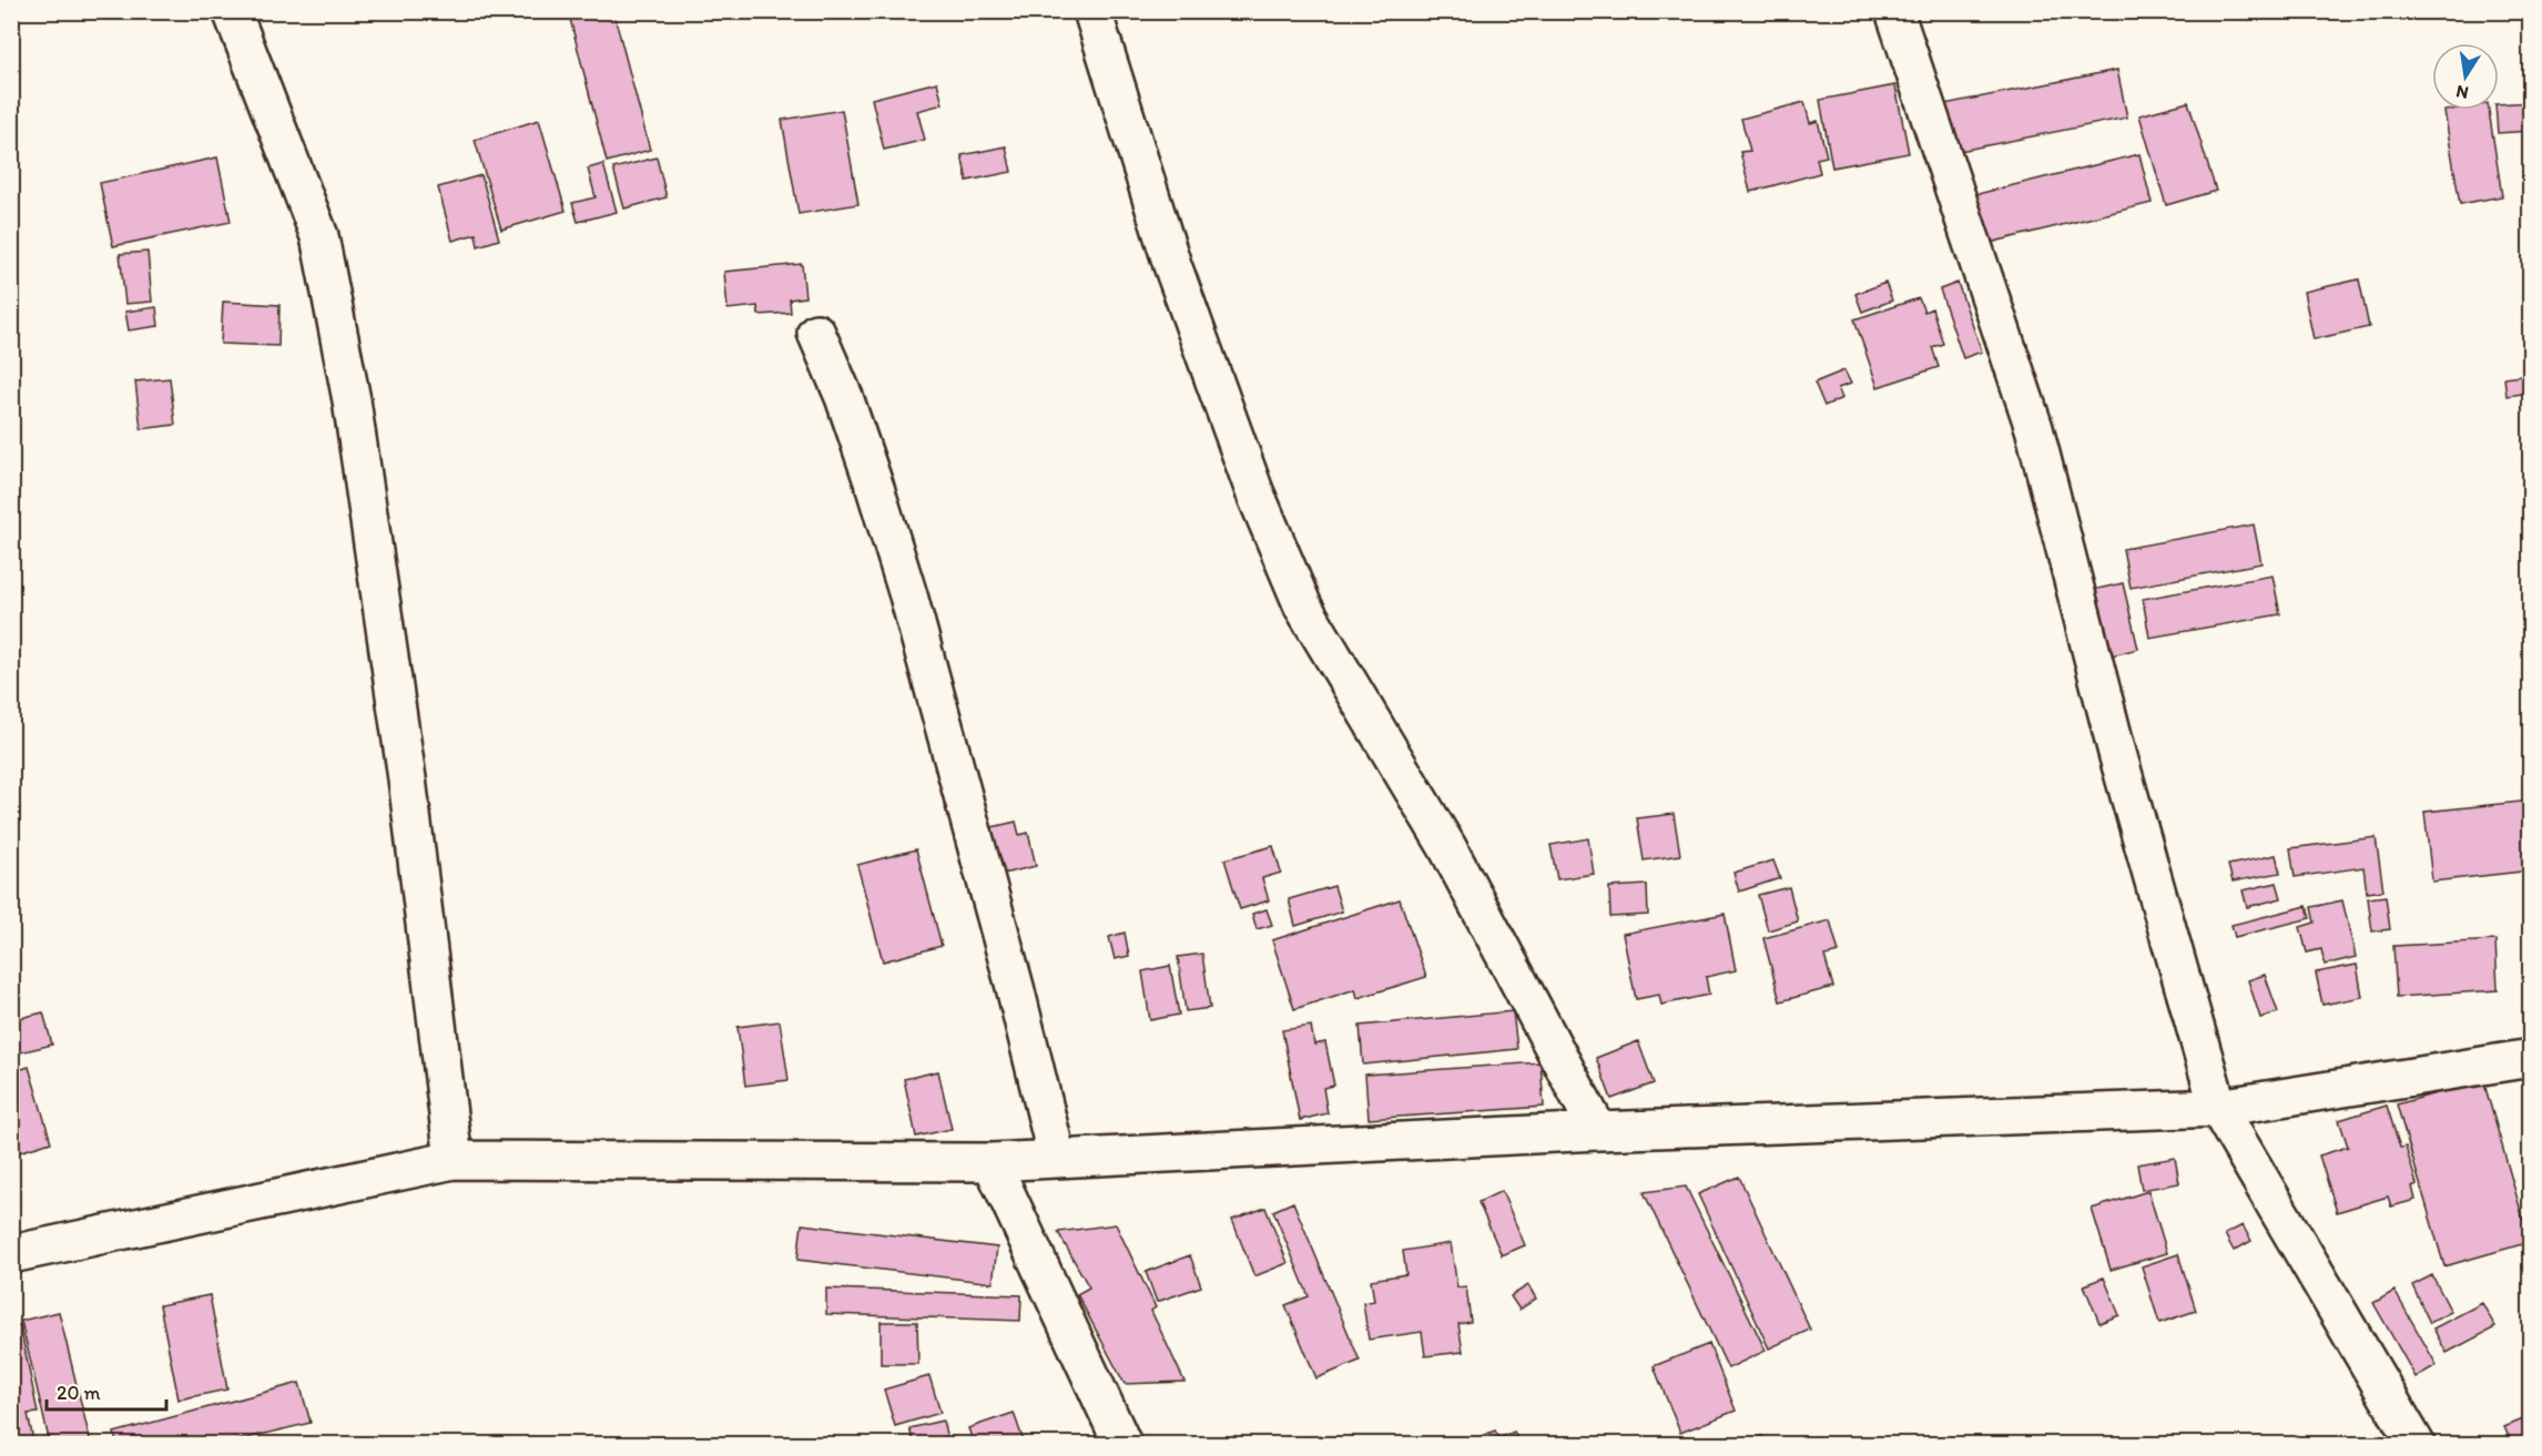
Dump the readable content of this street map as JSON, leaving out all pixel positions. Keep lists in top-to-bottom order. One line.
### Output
{"scale_bar":"20 m","north":"bottom"}
